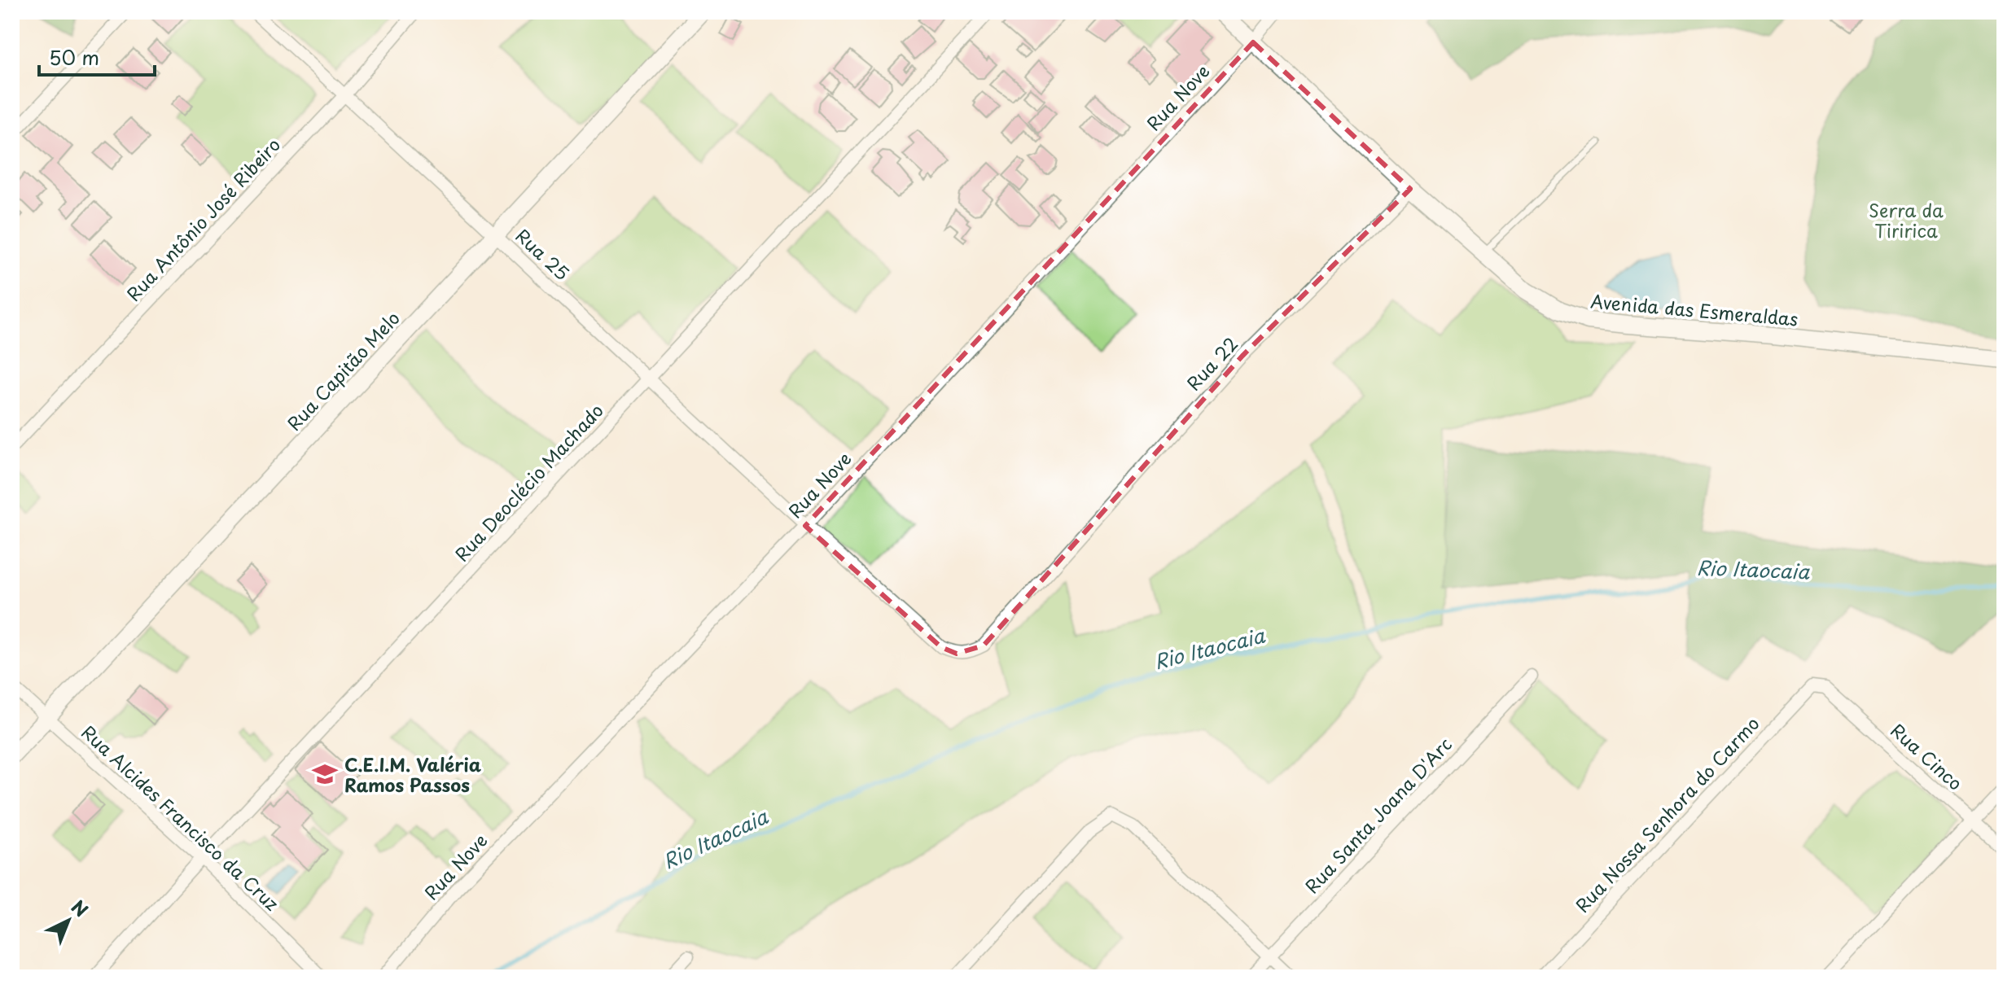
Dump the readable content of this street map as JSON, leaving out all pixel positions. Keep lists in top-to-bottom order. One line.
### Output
{"streets":{"main road":["Avenida das Esmeraldas","Rua Capitão Melo"],"street":["Rua Nove","Rua Antônio José Ribeiro","Rua 25","Rua 22","Rua Deoclécio Machado","Rua Cinco","Rua Nossa Senhora do Carmo","Rua Santa Joana D'Arc","Rua Alcides Francisco da Cruz"]},"crossings":[["Rua Nove","Rua 25"],["Rua Nove","Avenida das Esmeraldas"],["Rua Nove","Rua 22"],["Rua Antônio José Ribeiro","Rua 25"],["Rua 25","Rua 22"],["Rua 25","Rua Capitão Melo"],["Rua 25","Rua Deoclécio Machado"],["Avenida das Esmeraldas","Rua 22"],["Rua Capitão Melo","Rua Alcides Francisco da Cruz"],["Rua Deoclécio Machado","Rua Alcides Francisco da Cruz"],["Rua Cinco","Rua Nossa Senhora do Carmo"]],"water":["Rio Itaocaia"],"parks":["Serra da Tiririca"],"places":{"school or university":["C.E.I.M. Valéria Ramos Passos"]},"scale_bar":"50 m","north":"top right"}
